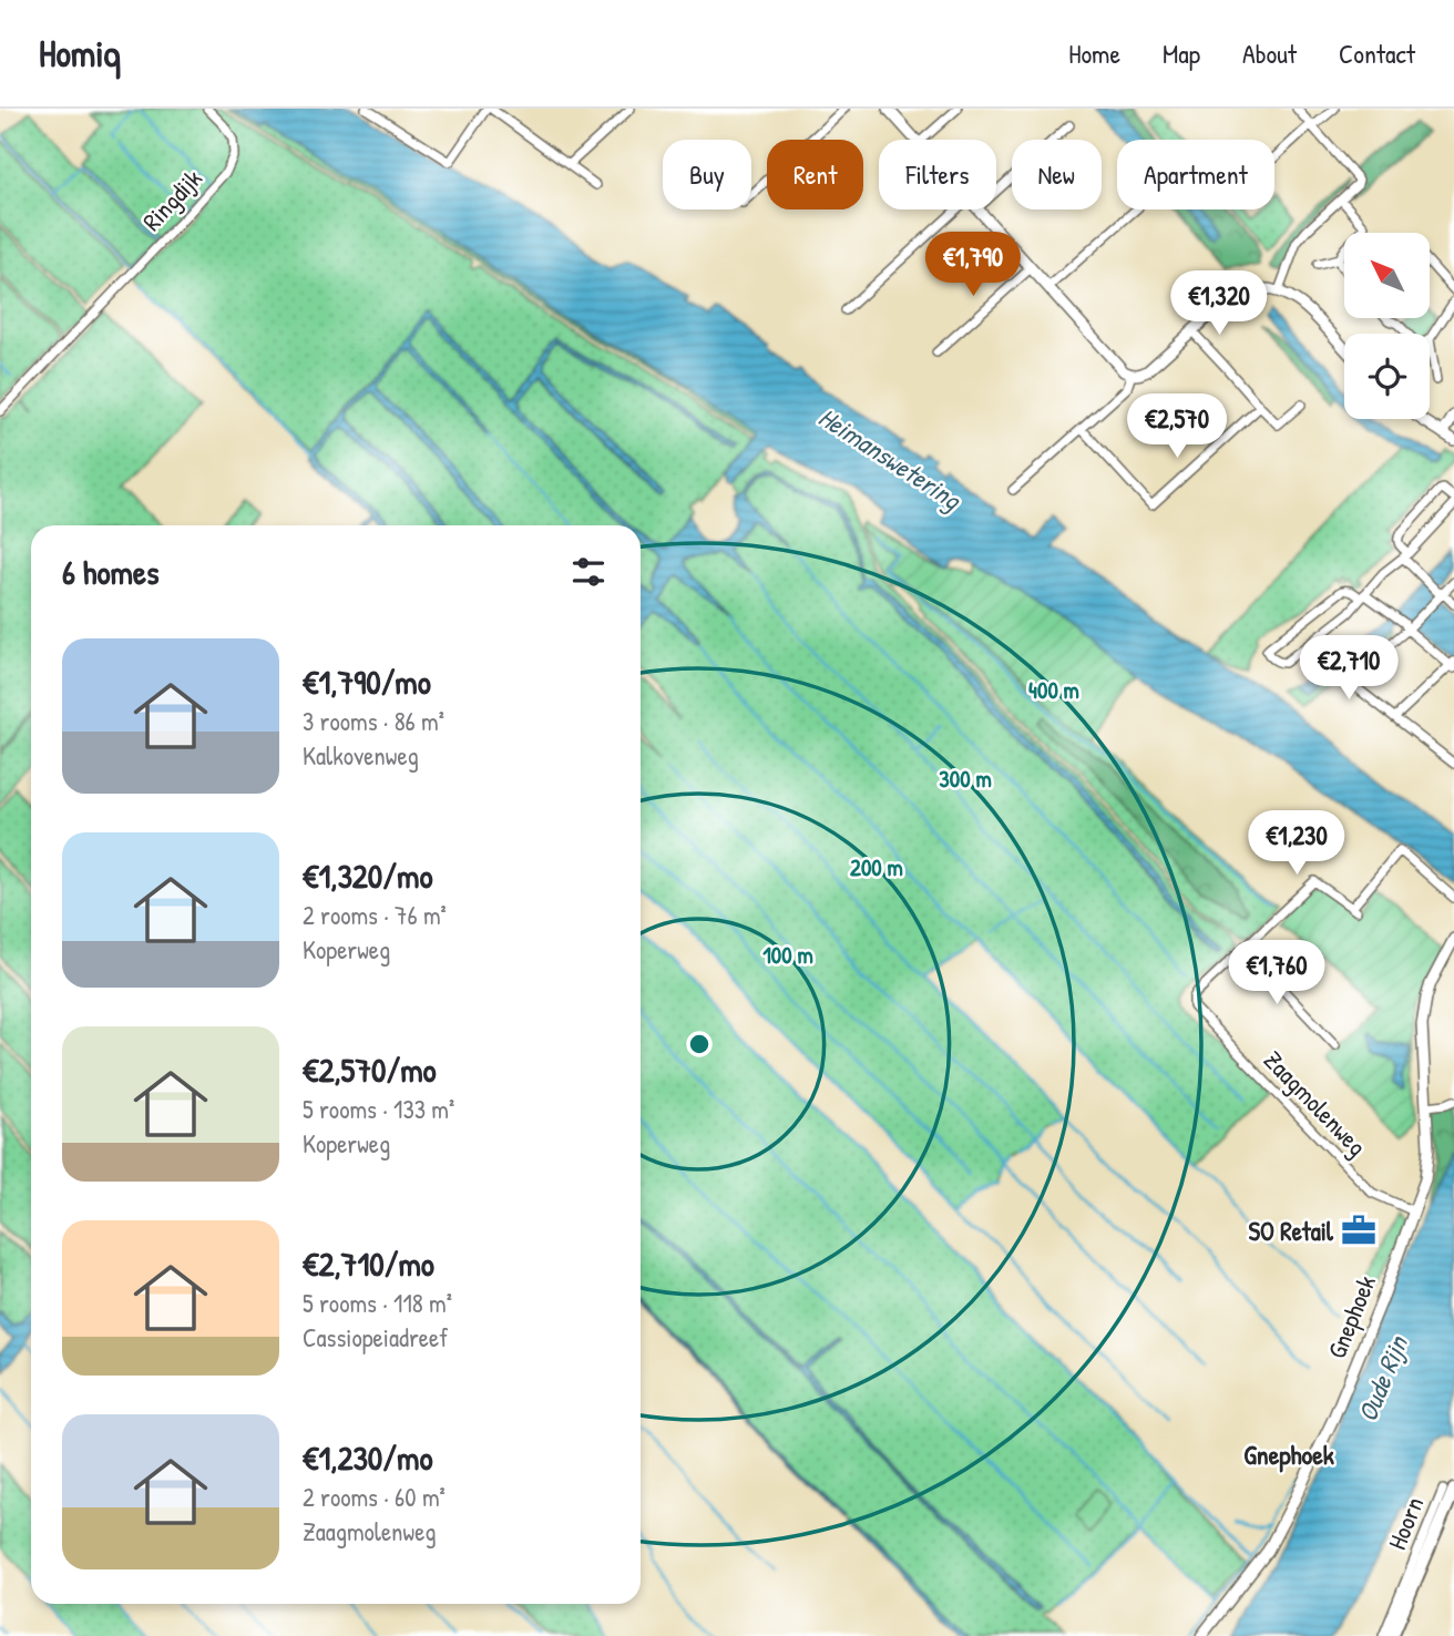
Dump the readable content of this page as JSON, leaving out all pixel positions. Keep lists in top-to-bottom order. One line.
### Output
{"streets":{"main road":["Hoorn"],"street":["Ringdijk","Zaagmolenweg","Gnephoek"]},"crossings":[["Zaagmolenweg","Gnephoek"]],"districts":["Gnephoek"],"water":["Heimanswetering","Oude Rijn"],"places":{"office":["SO Retail"]},"north":"top left","page":{"header":"Homiq","nav":["Home","Map","About","Contact"],"chip":["Buy","Rent","Filters","New","Apartment"],"price":["€1,790","€1,320","€2,570","€2,710","€1,230","€1,760"],"heading":"6 homes","list":[{"name":"€1,790/mo","note":"3 rooms · 86 m² · Kalkovenweg"},{"name":"€1,320/mo","note":"2 rooms · 76 m² · Koperweg"},{"name":"€2,570/mo","note":"5 rooms · 133 m² · Koperweg"},{"name":"€2,710/mo","note":"5 rooms · 118 m² · Cassiopeiadreef"},{"name":"€1,230/mo","note":"2 rooms · 60 m² · Zaagmolenweg"}]},"rings":["400 m","300 m","200 m","100 m"]}
